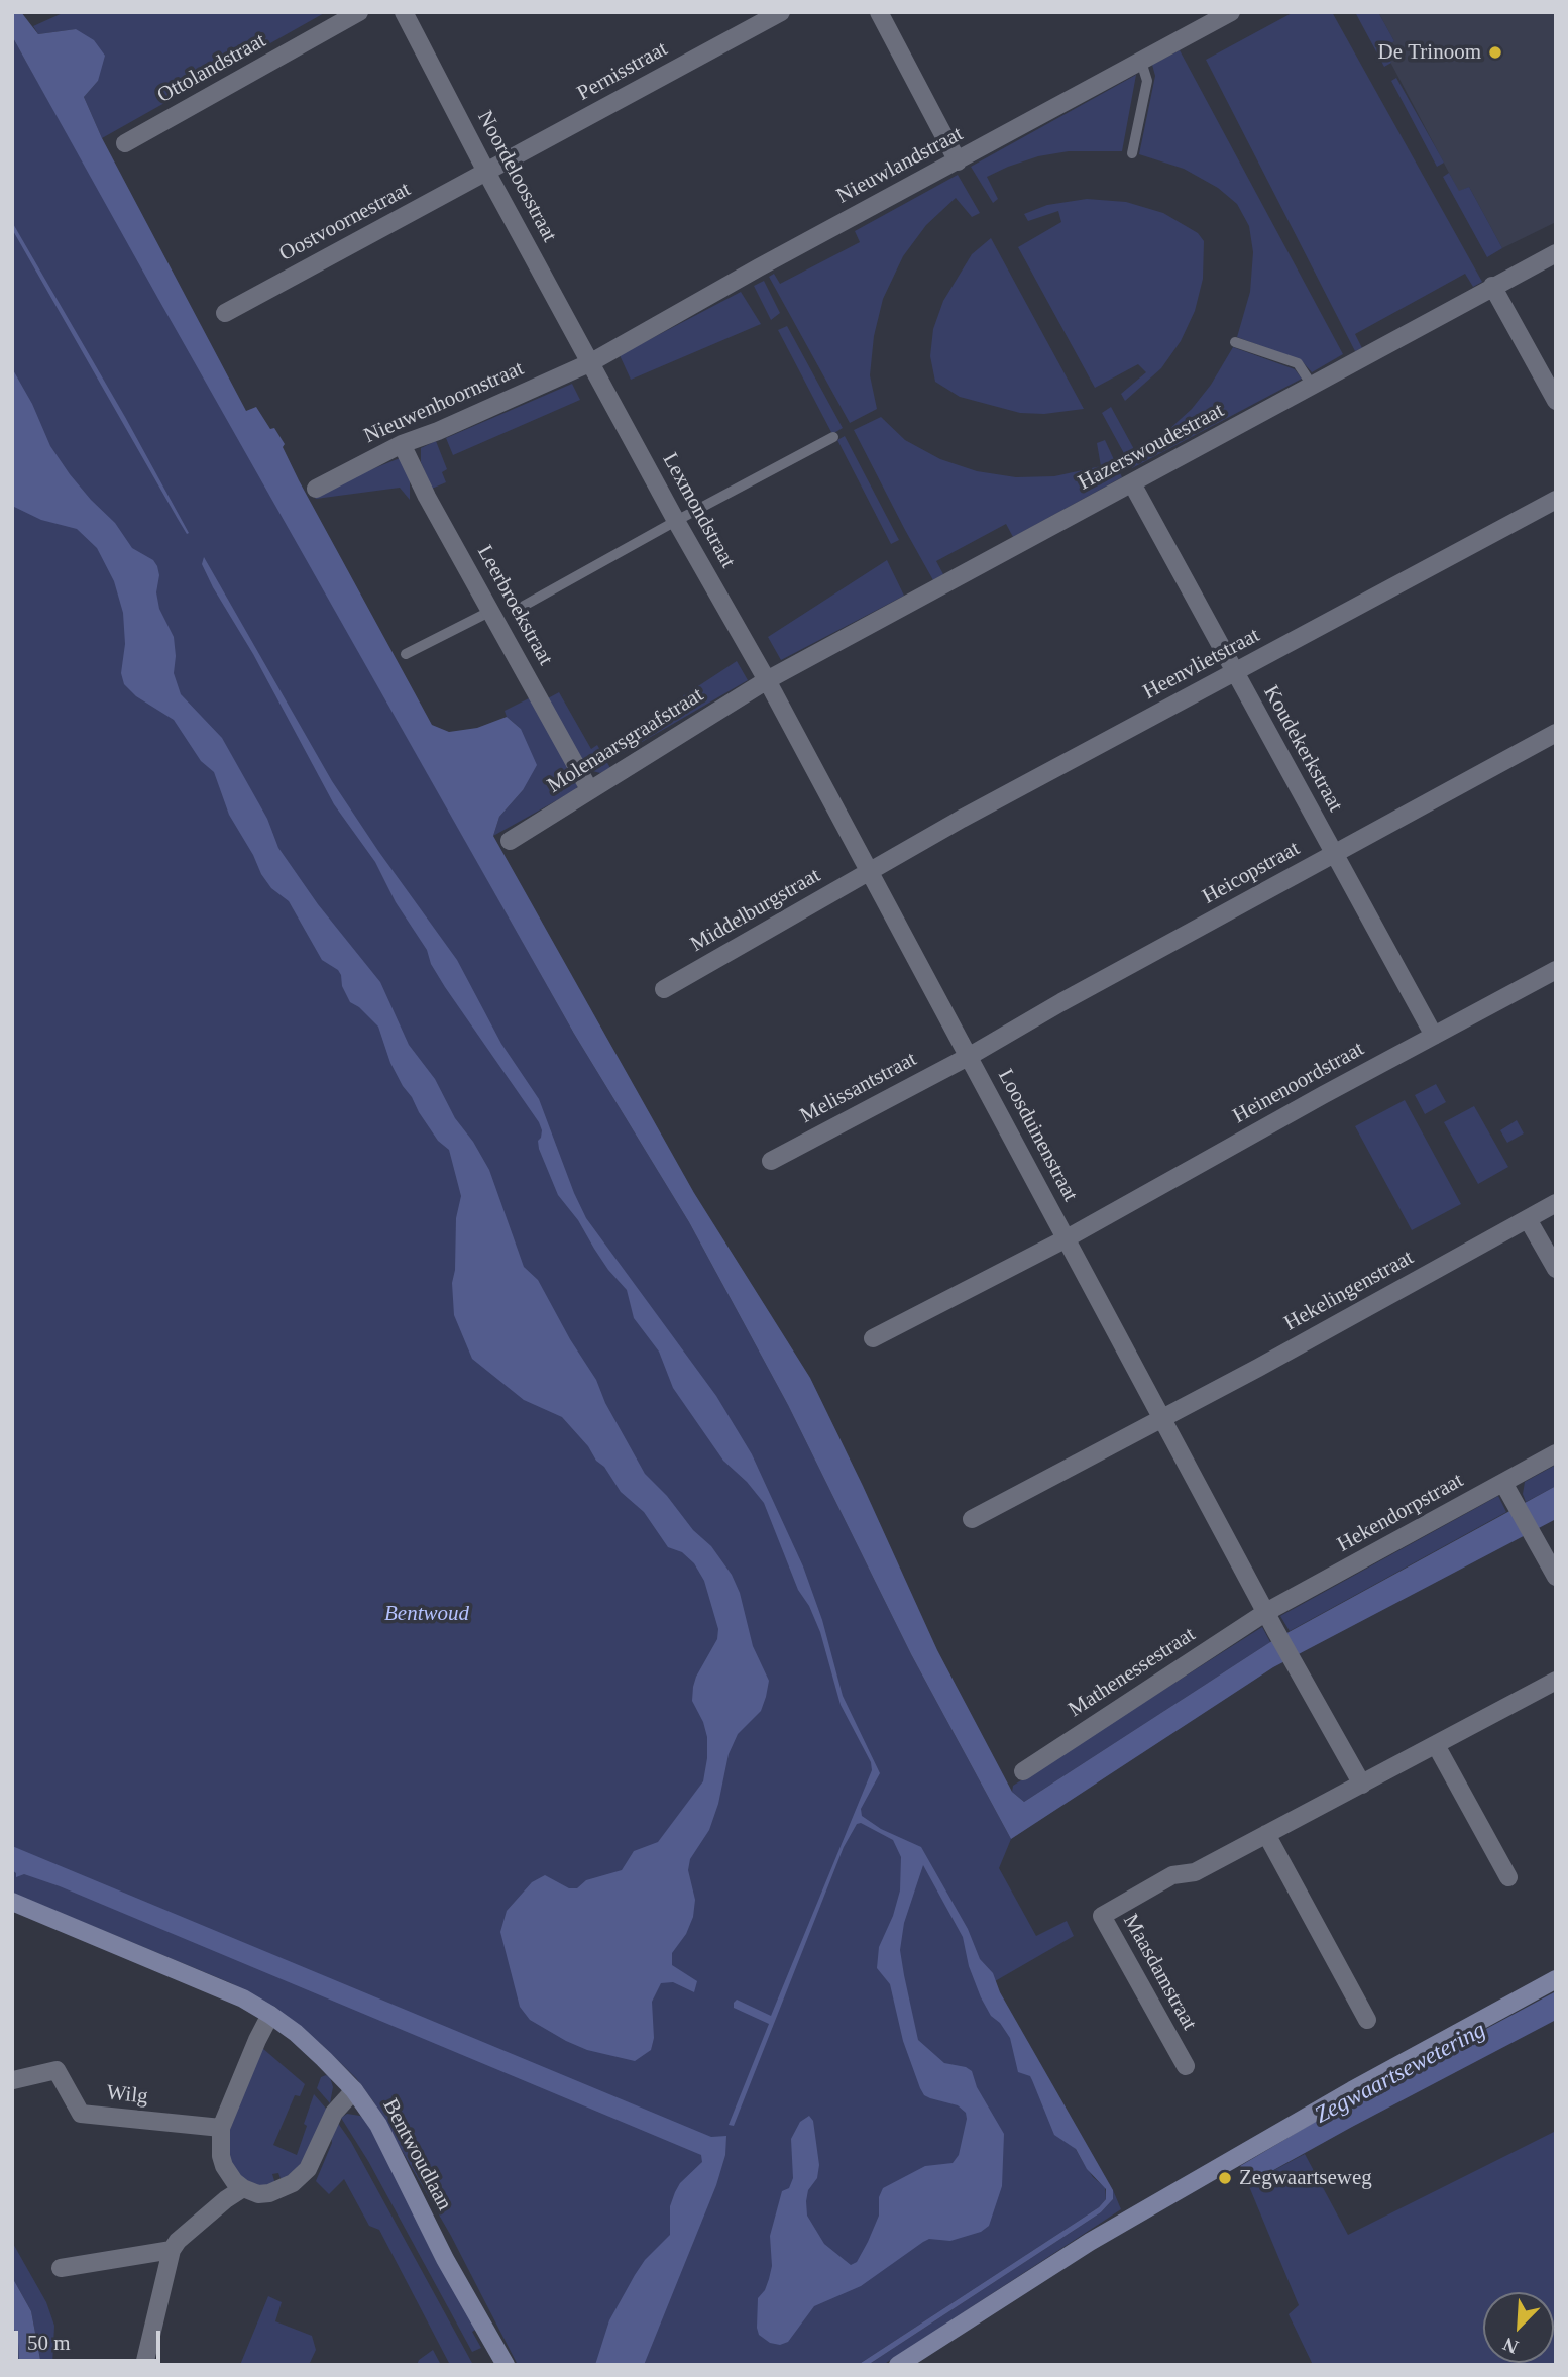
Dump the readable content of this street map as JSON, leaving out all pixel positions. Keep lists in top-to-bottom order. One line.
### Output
{"streets":{"main road":["Bentwoudlaan"],"street":["Ottolandstraat","Pernisstraat","Nieuwlandstraat","Noordeloosstraat","Oostvoornestraat","Nieuwenhoornstraat","Hazerswoudestraat","Lexmondstraat","Leerbroekstraat","Heenvlietstraat","Molenaarsgraafstraat","Koudekerkstraat","Heicopstraat","Middelburgstraat","Heinenoordstraat","Melissantstraat","Loosduinenstraat","Hekelingenstraat","Hekendorpstraat","Mathenessestraat","Maasdamstraat","Wilg"]},"crossings":[["Pernisstraat","Noordeloosstraat"],["Pernisstraat","Oostvoornestraat"],["Nieuwlandstraat","Noordeloosstraat"],["Nieuwlandstraat","Nieuwenhoornstraat"],["Nieuwlandstraat","Lexmondstraat"],["Noordeloosstraat","Oostvoornestraat"],["Noordeloosstraat","Nieuwenhoornstraat"],["Noordeloosstraat","Lexmondstraat"],["Nieuwenhoornstraat","Lexmondstraat"],["Nieuwenhoornstraat","Leerbroekstraat"],["Hazerswoudestraat","Lexmondstraat"],["Hazerswoudestraat","Molenaarsgraafstraat"],["Hazerswoudestraat","Koudekerkstraat"],["Hazerswoudestraat","Loosduinenstraat"],["Lexmondstraat","Molenaarsgraafstraat"],["Lexmondstraat","Loosduinenstraat"],["Leerbroekstraat","Molenaarsgraafstraat"],["Heenvlietstraat","Koudekerkstraat"],["Heenvlietstraat","Middelburgstraat"],["Heenvlietstraat","Loosduinenstraat"],["Molenaarsgraafstraat","Loosduinenstraat"],["Koudekerkstraat","Heicopstraat"],["Koudekerkstraat","Heinenoordstraat"],["Heicopstraat","Melissantstraat"],["Heicopstraat","Loosduinenstraat"],["Middelburgstraat","Loosduinenstraat"],["Heinenoordstraat","Loosduinenstraat"],["Melissantstraat","Loosduinenstraat"],["Loosduinenstraat","Hekelingenstraat"],["Loosduinenstraat","Hekendorpstraat"],["Loosduinenstraat","Mathenessestraat"],["Hekendorpstraat","Mathenessestraat"]],"water":["Zegwaartsewetering"],"parks":["Bentwoud"],"places":["De Trinoom","Zegwaartseweg"],"scale_bar":"50 m","north":"bottom left"}
